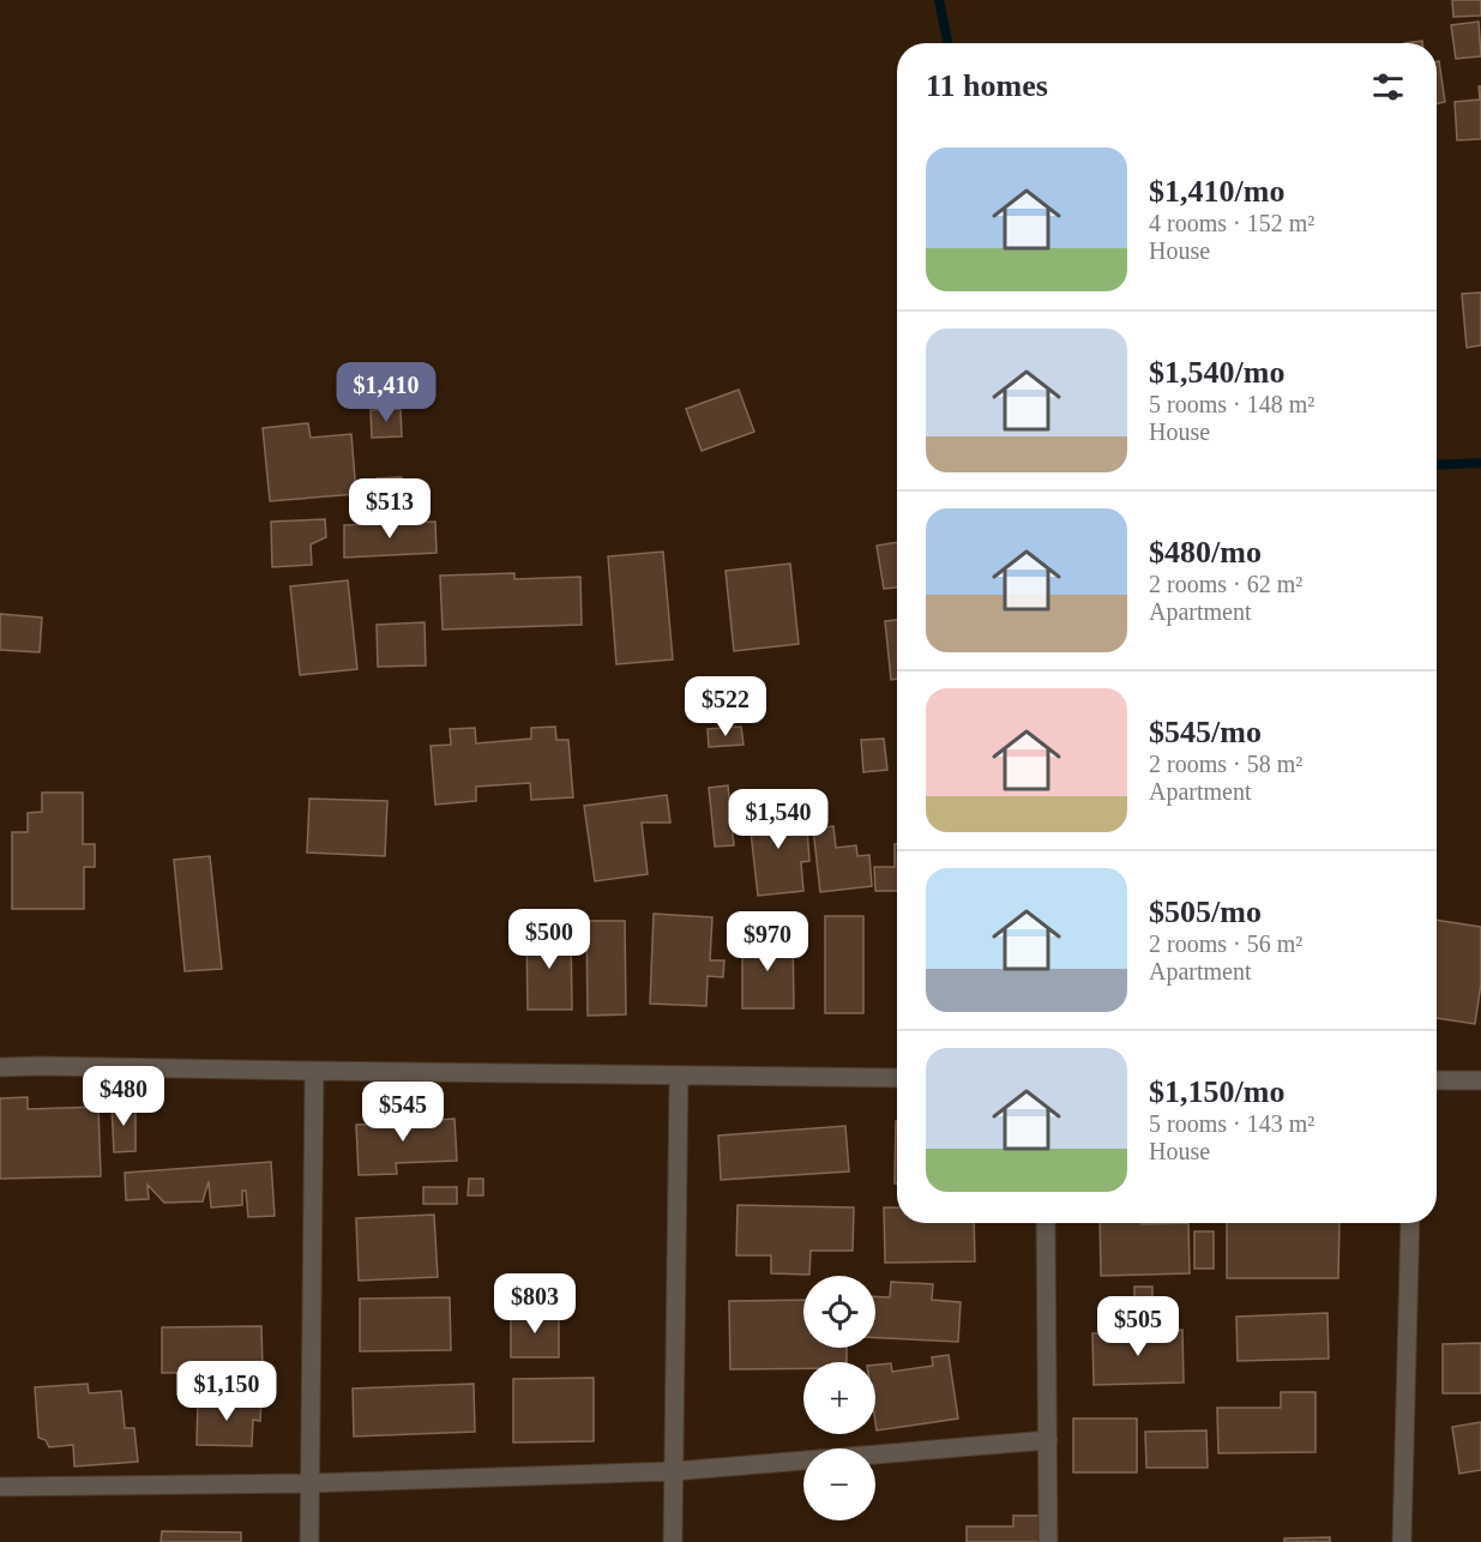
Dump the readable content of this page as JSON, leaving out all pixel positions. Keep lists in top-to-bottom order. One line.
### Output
{"page":{"heading":"11 homes","list":[{"name":"$1,410/mo","note":"4 rooms · 152 m² · House"},{"name":"$1,540/mo","note":"5 rooms · 148 m² · House"},{"name":"$480/mo","note":"2 rooms · 62 m² · Apartment"},{"name":"$545/mo","note":"2 rooms · 58 m² · Apartment"},{"name":"$505/mo","note":"2 rooms · 56 m² · Apartment"},{"name":"$1,150/mo","note":"5 rooms · 143 m² · House"}],"price":["$1,410","$513","$522","$1,540","$500","$970","$480","$545","$803","$505","$1,150"],"map_buttons":["+","−"]}}
